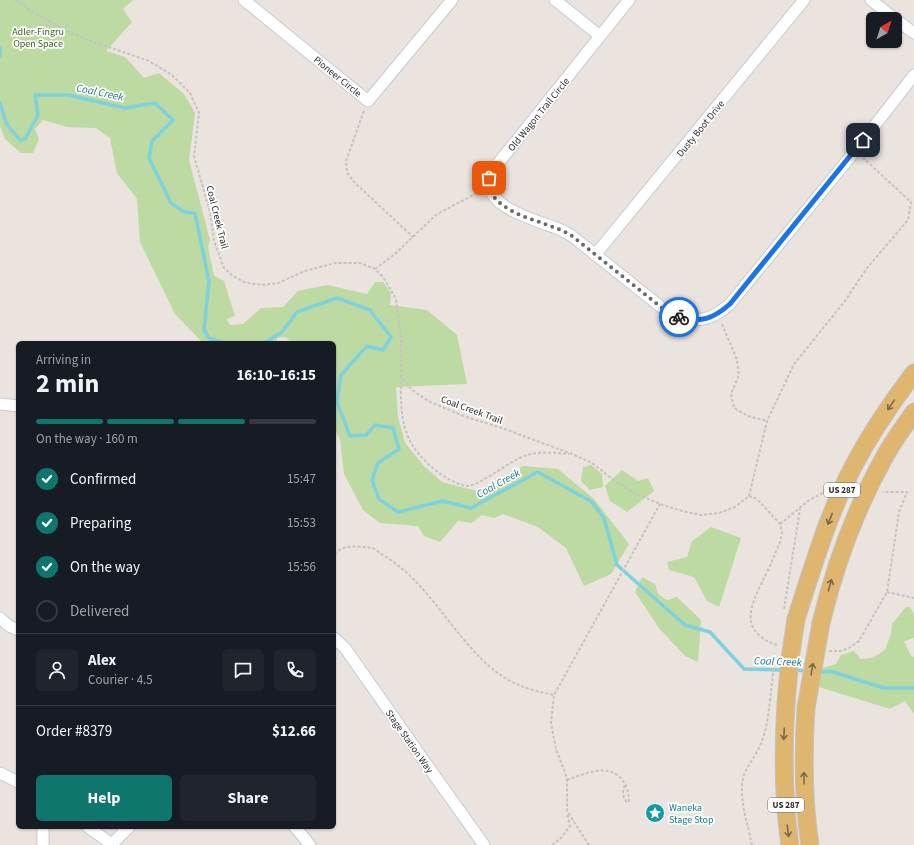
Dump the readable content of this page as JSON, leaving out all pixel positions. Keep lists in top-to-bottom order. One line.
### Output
{"streets":{"main road":["US 287"],"street":["Pioneer Circle","Old Wagon Trail Circle","Dusty Boot Drive","Stage Station Way"],"path":["Coal Creek Trail"]},"water":["Coal Creek"],"parks":["Adler-Fingru Open Space"],"places":{"place":["Waneka Stage Stop"]},"north":"top right","page":{"heading":["2 min","Arriving in","16:10–16:15"],"panel":["Alex","Courier · 4.5","Order #8379","$12.66"],"bar":"On the way · 160 m","list":[["Confirmed","15:47"],["Preparing","15:53"],["On the way","15:56"],"Delivered"],"buttons":["Help","Share"]}}
